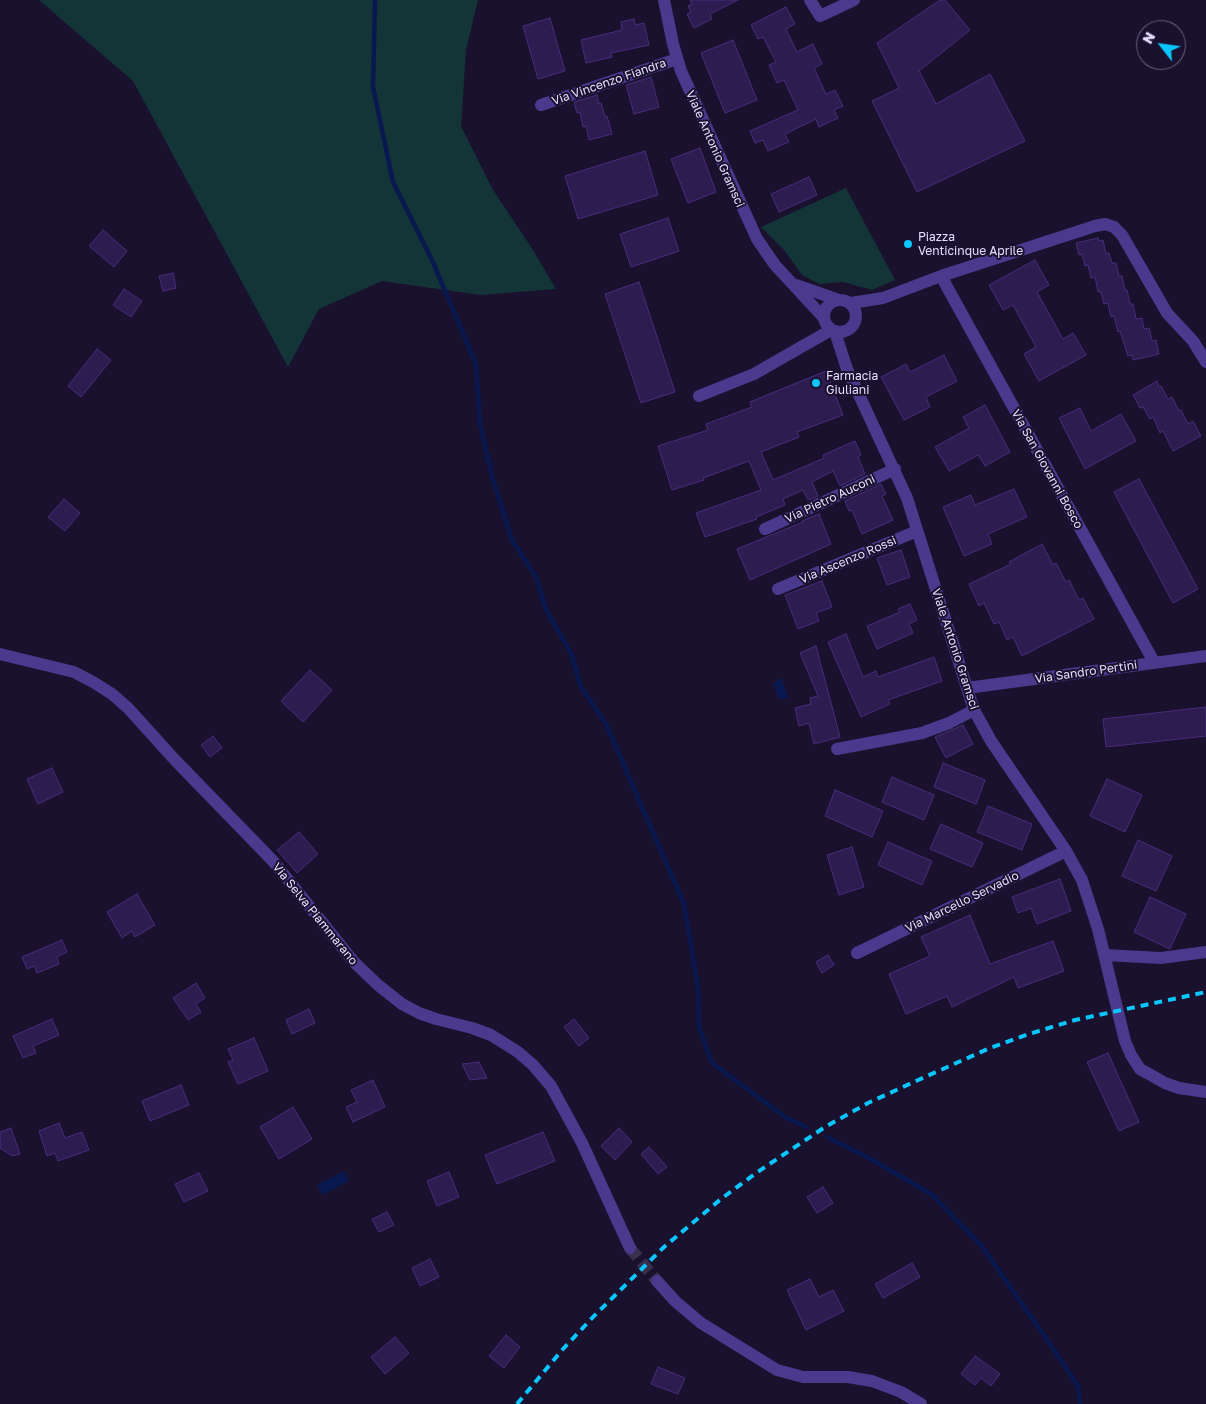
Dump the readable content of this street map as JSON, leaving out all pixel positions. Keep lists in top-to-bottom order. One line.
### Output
{"streets":{"street":["Via Vincenzo Fiandra","Viale Antonio Gramsci","Via San Giovanni Bosco","Via Pietro Auconi","Via Ascenzo Rossi","Via Sandro Pertini","Via Marcello Servadio","Via Selva Piammarano"]},"crossings":[["Via Vincenzo Fiandra","Viale Antonio Gramsci"],["Viale Antonio Gramsci","Via Pietro Auconi"],["Viale Antonio Gramsci","Via Ascenzo Rossi"],["Viale Antonio Gramsci","Via Sandro Pertini"],["Viale Antonio Gramsci","Via Marcello Servadio"],["Via San Giovanni Bosco","Via Sandro Pertini"]],"places":["Piazza Venticinque Aprile","Farmacia Giuliani"],"north":"top left"}
